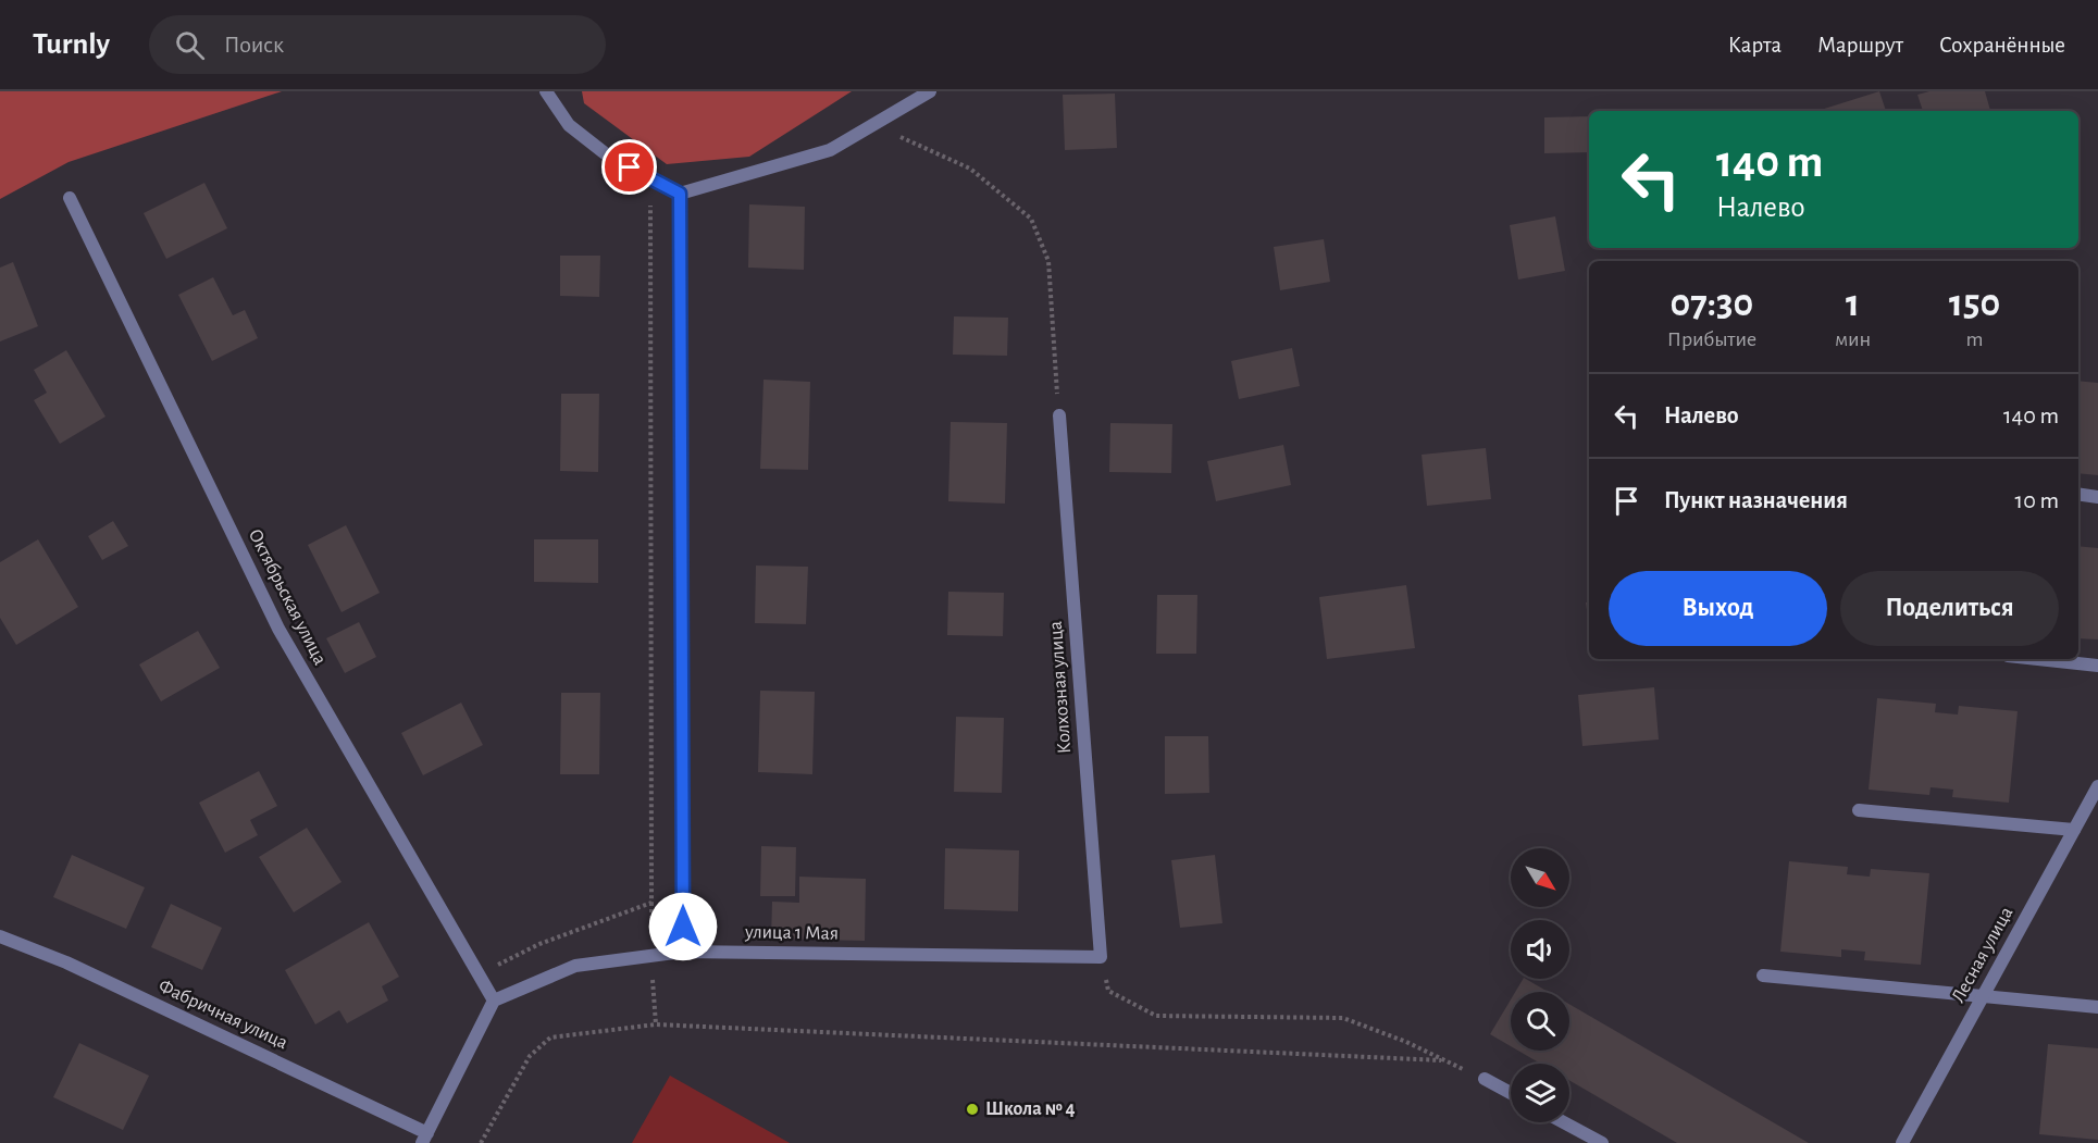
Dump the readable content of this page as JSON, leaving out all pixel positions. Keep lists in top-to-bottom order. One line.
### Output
{"streets":{"street":["Октябрьская улица","Колхозная улица","улица 1 Мая","Лесная улица","Фабричная улица"]},"crossings":[["Октябрьская улица","улица 1 Мая"],["Колхозная улица","улица 1 Мая"]],"places":["Школа № 4"],"north":"bottom right","page":{"header":"Turnly","search":"Поиск","nav":["Карта","Маршрут","Сохранённые"],"turn":["140 m","Налево"],"eta":["07:30","Прибытие","1","мин","150","m"],"list":[{"name":"Налево","value":"140 m"},{"name":"Пункт назначения","value":"10 m"}],"buttons":["Выход","Поделиться"]}}
